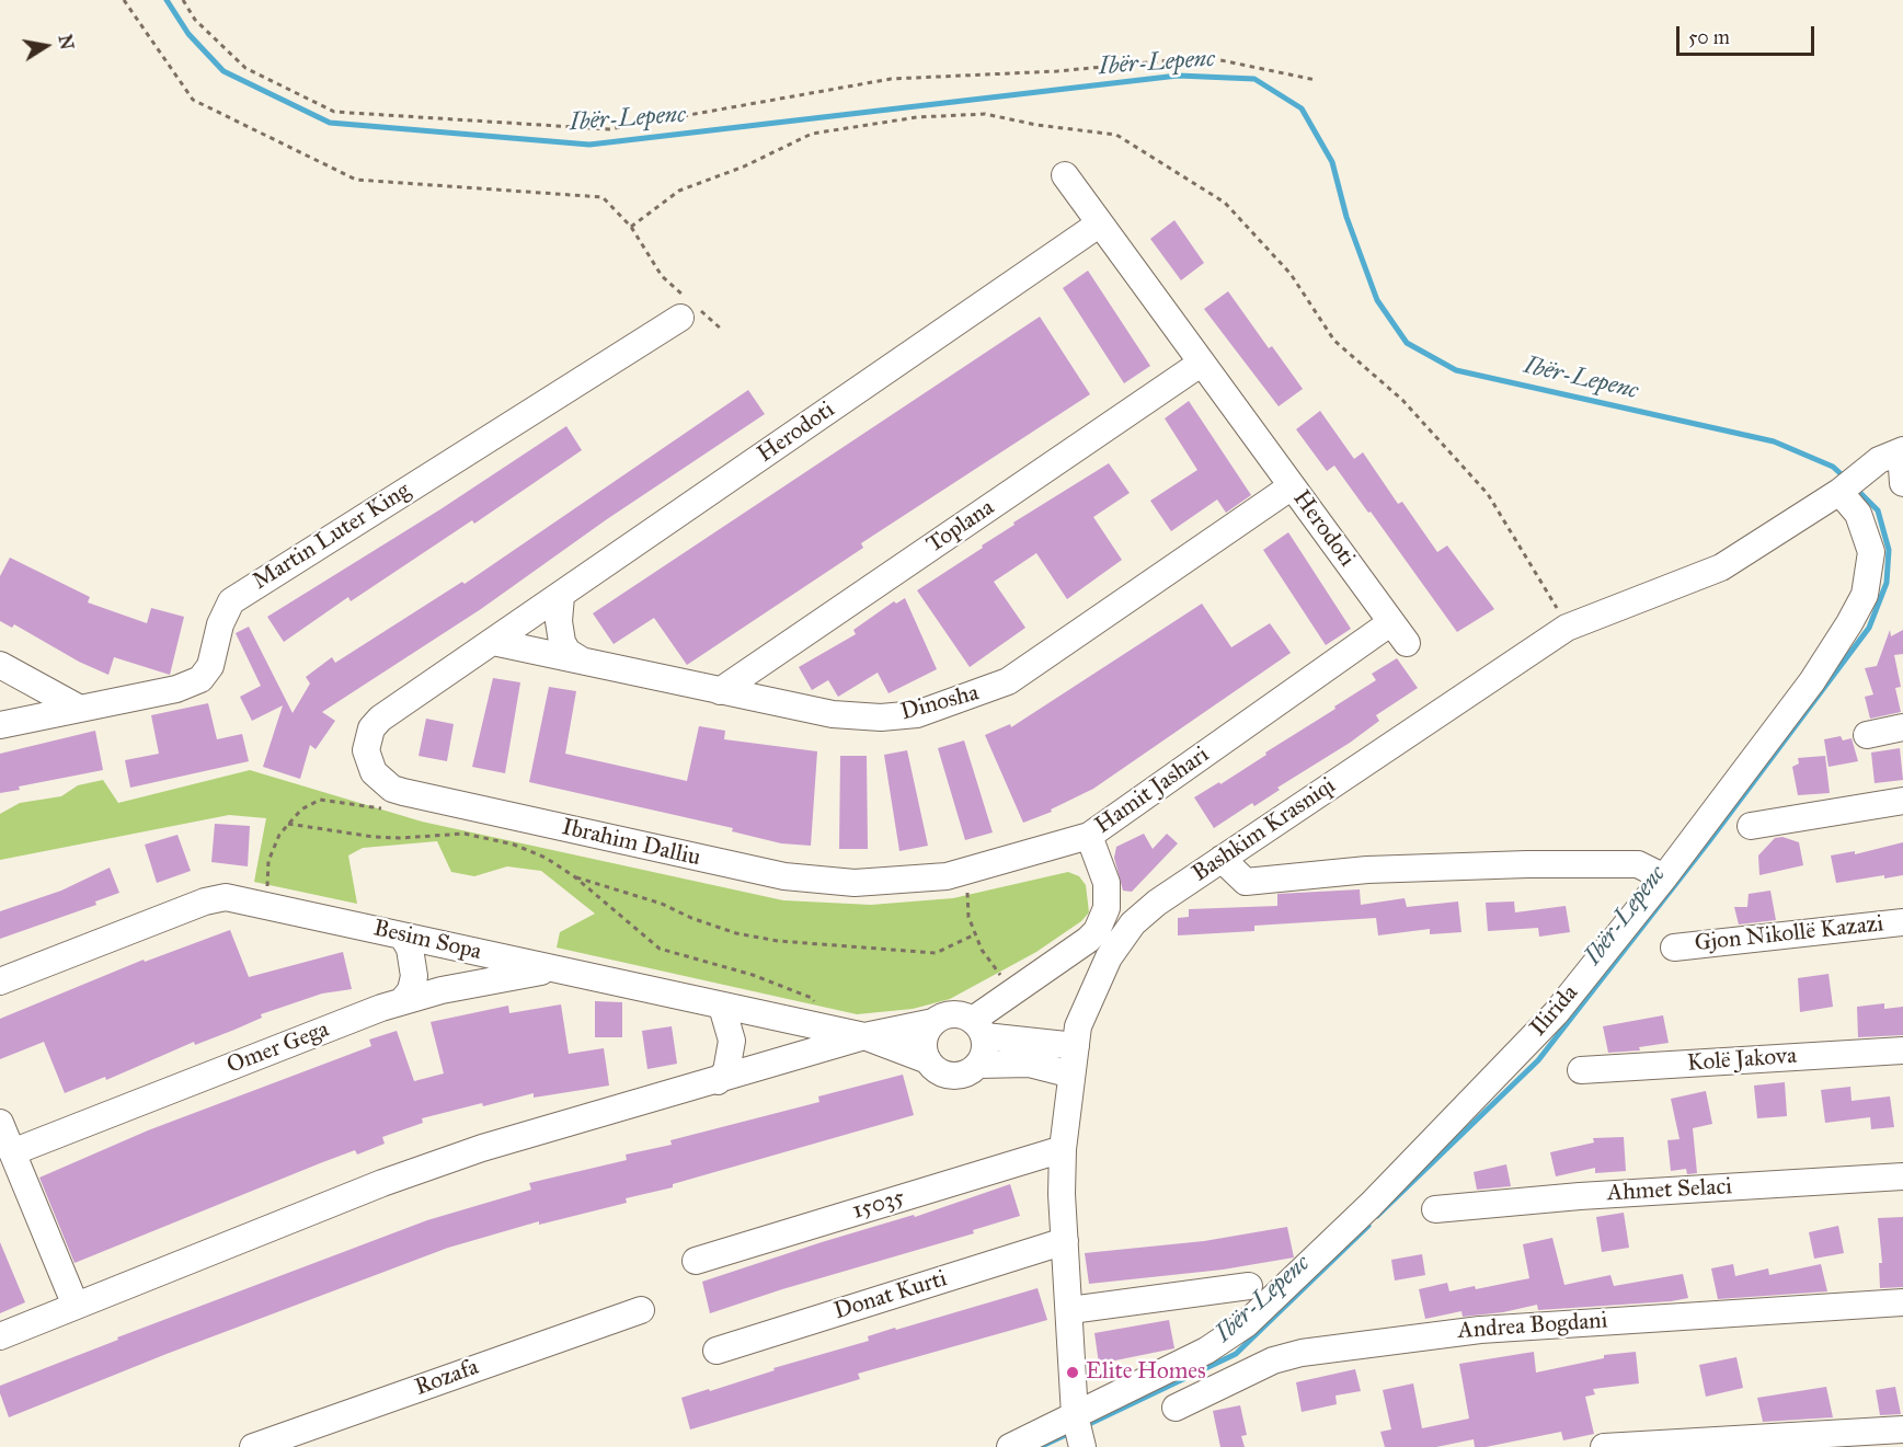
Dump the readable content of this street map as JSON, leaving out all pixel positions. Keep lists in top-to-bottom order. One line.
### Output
{"streets":{"street":["Herodoti","Toplana","Martin Luter King","Dinosha","Hamit Jashari","Bashkim Krasniqi","Ibrahim Dalliu","Gjon Nikollë Kazazi","Besim Sopa","Ilirida","Omer Gega","Kolë Jakova","Ahmet Selaci","15035","Donat Kurti","Andrea Bogdani","Rozafa"]},"crossings":[["Herodoti","Toplana"],["Herodoti","Dinosha"],["Herodoti","Hamit Jashari"],["Herodoti","Ibrahim Dalliu"],["Toplana","Dinosha"],["Dinosha","Ibrahim Dalliu"],["Hamit Jashari","Ibrahim Dalliu"],["Hamit Jashari","Besim Sopa"],["Bashkim Krasniqi","Besim Sopa"],["Bashkim Krasniqi","Ilirida"],["Bashkim Krasniqi","15035"],["Bashkim Krasniqi","Donat Kurti"],["Besim Sopa","Omer Gega"]],"water":["Ibër-Lepenc"],"places":["Elite Homes"],"scale_bar":"50 m","north":"right"}
